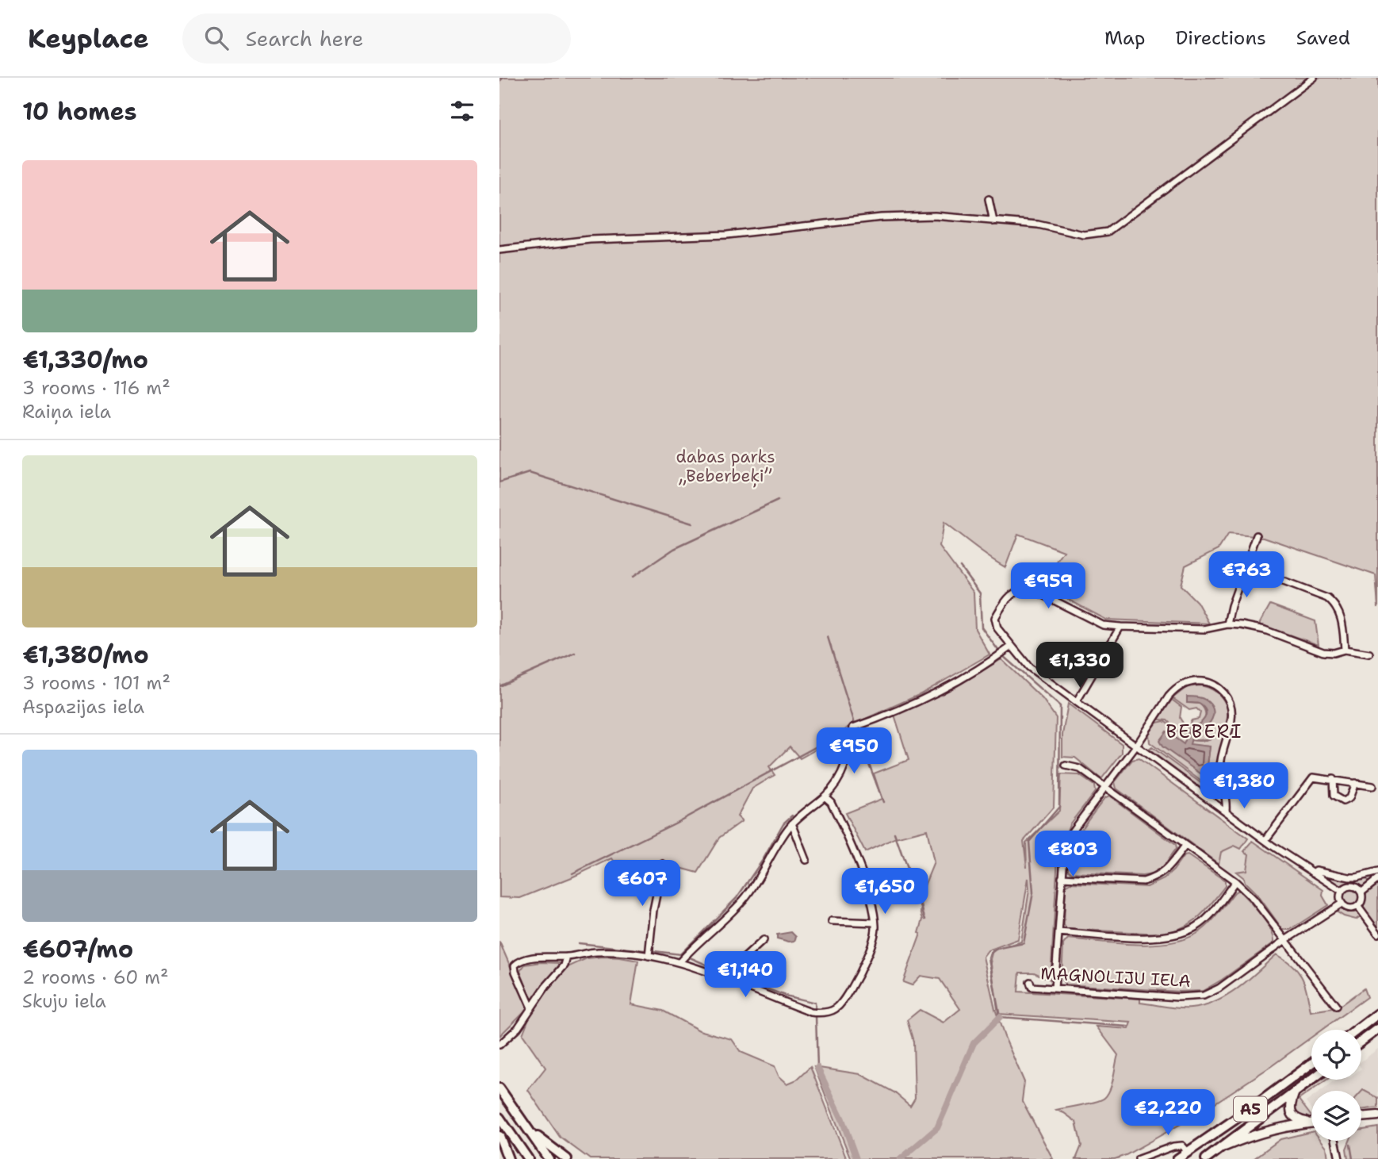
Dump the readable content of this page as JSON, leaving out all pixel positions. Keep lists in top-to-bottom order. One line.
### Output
{"streets":{"highway":["A5"],"street":["MAGNOLIJU IELA"]},"districts":["BEBERI"],"parks":["dabas parks „Beberbeķi”"],"page":{"header":"Keyplace","search":"Search here","nav":["Map","Directions","Saved"],"heading":"10 homes","list":[{"name":"€1,330/mo","note":"3 rooms · 116 m² · Raiņa iela"},{"name":"€1,380/mo","note":"3 rooms · 101 m² · Aspazijas iela"},{"name":"€607/mo","note":"2 rooms · 60 m² · Skuju iela"}],"price":["€763","€959","€1,330","€950","€1,380","€803","€607","€1,650","€1,140","€2,220"]}}
